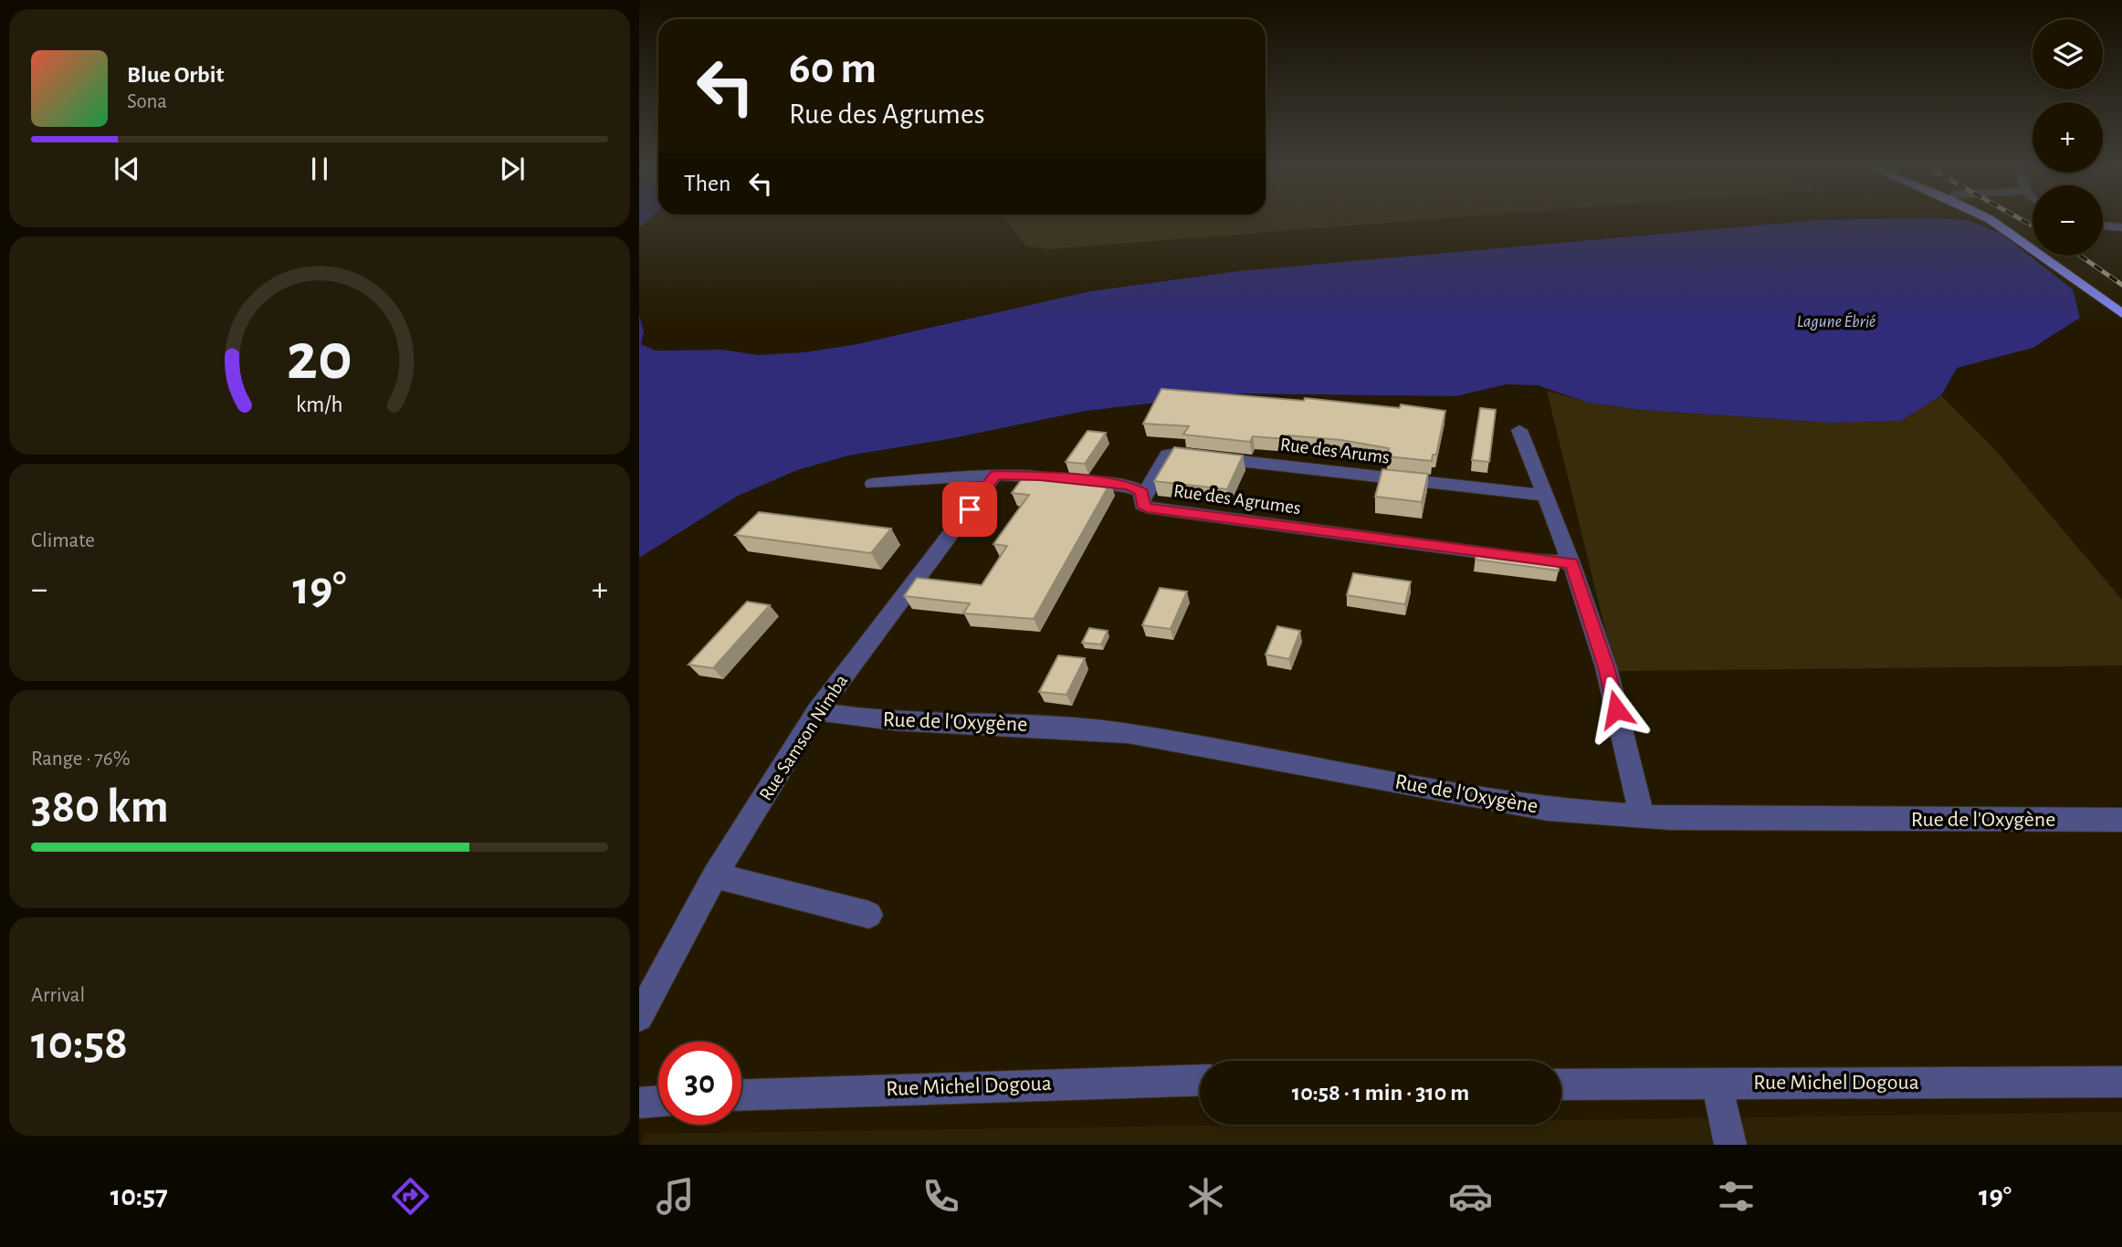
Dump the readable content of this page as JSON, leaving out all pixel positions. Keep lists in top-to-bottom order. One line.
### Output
{"streets":{"street":["Rue des Arums","Rue des Agrumes","Rue de l'Oxygène","Rue Samson Nimba","Rue Michel Dogoua"]},"crossings":[["Rue des Arums","Rue des Agrumes"],["Rue des Agrumes","Rue Samson Nimba"],["Rue de l'Oxygène","Rue Samson Nimba"]],"water":["Lagune Ébrié"],"page":{"map_buttons":["+","−"],"turn":["60 m","Rue des Agrumes"],"song":["Blue Orbit","Sona"],"then":"Then","tile":["Climate",["Range · 76%","380 km"],["Arrival","10:58"]],"heat":["−","19°","+"],"limit":"30","trip":"10:58 · 1 min · 310 m","tabs":["10:57","19°"],"gauge":["20","km/h"]}}
